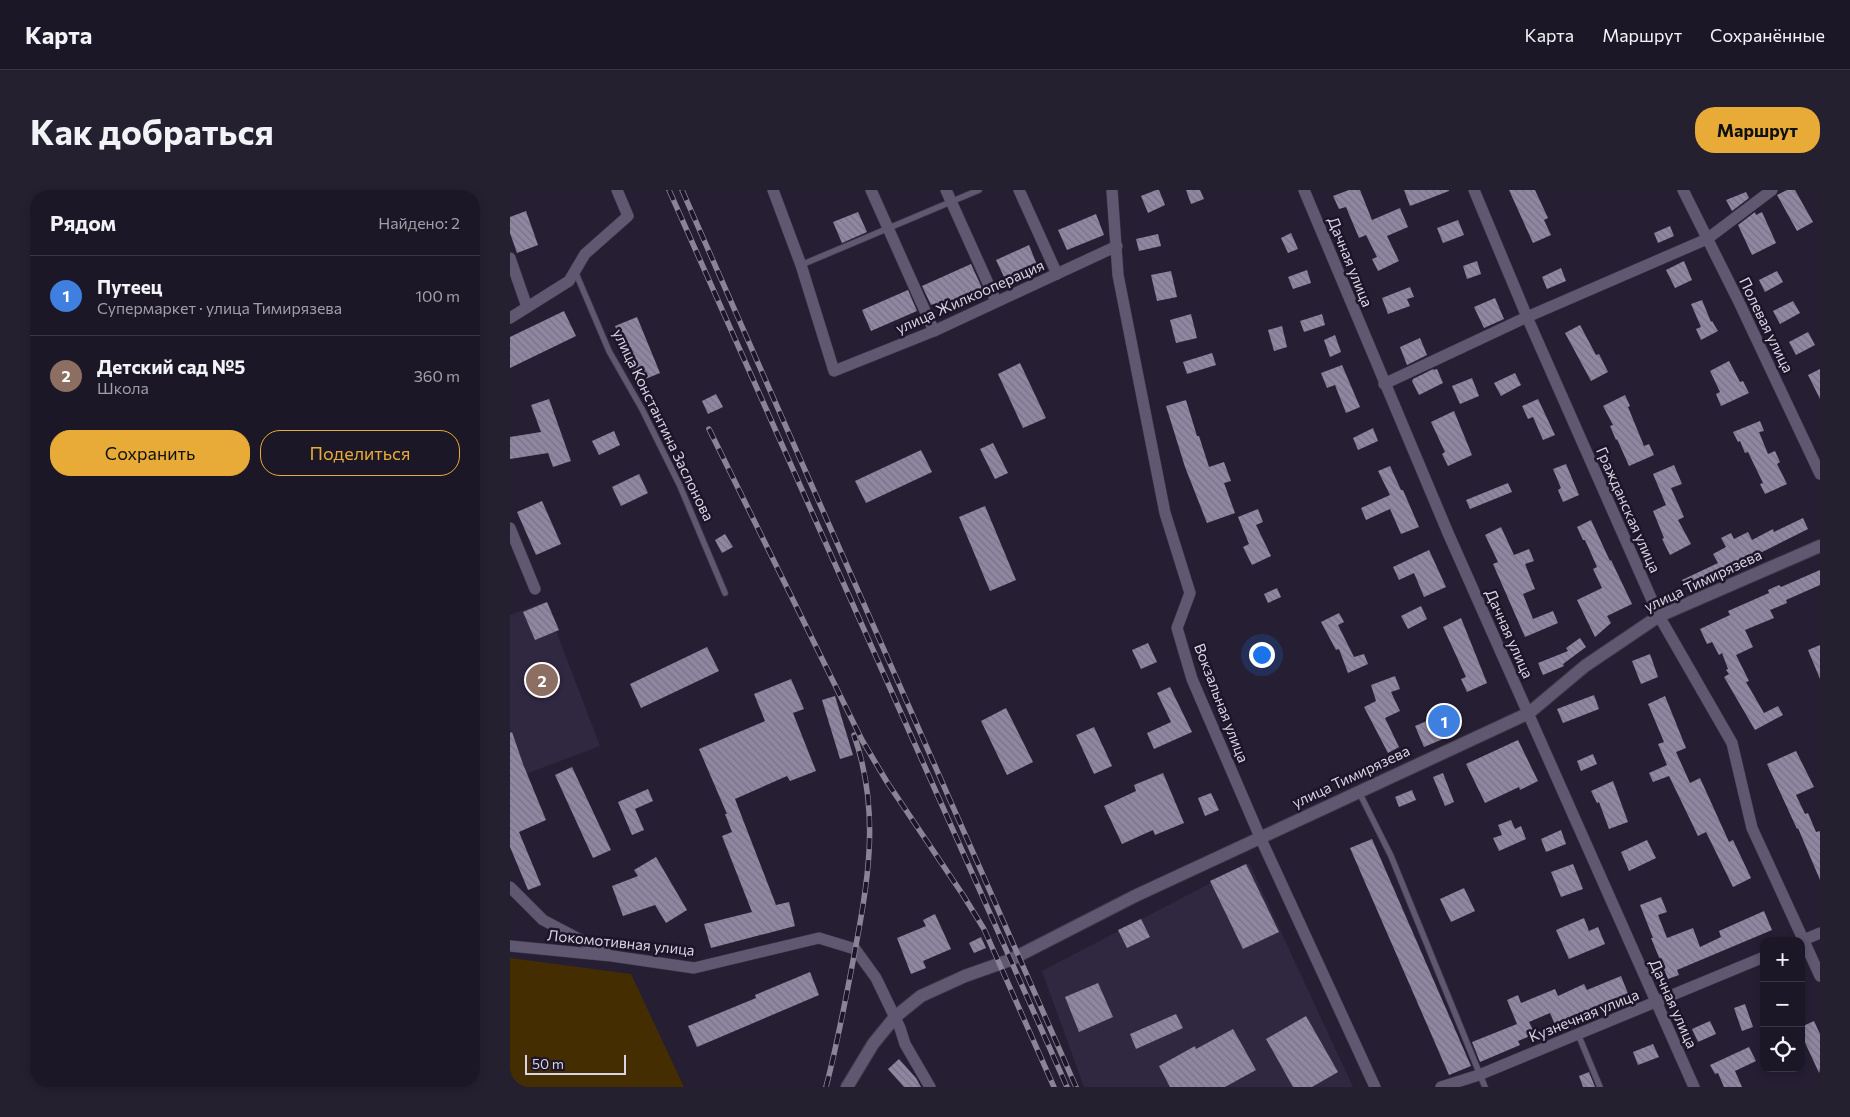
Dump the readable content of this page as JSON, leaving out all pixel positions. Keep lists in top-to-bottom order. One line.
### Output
{"streets":{"main road":["улица Тимирязева"],"street":["Дачная улица","улица Жилкооперация","Полевая улица","Гражданская улица","Вокзальная улица","Локомотивная улица","Кузнечная улица"],"lane":["улица Константина Заслонова"]},"crossings":[["Дачная улица","улица Тимирязева"],["Дачная улица","Кузнечная улица"],["улица Жилкооперация","Вокзальная улица"],["Гражданская улица","улица Тимирязева"],["улица Тимирязева","Вокзальная улица"],["улица Тимирязева","Локомотивная улица"]],"scale_bar":"50 m","page":{"header":"Карта","nav":["Карта","Маршрут","Сохранённые"],"buttons":["Маршрут",["Сохранить","Поделиться"]],"title":"Как добраться","heading":["Рядом","Найдено: 2"],"list":[{"mark":"1","name":"Путеец","note":"Супермаркет · улица Тимирязева","value":"100 m"},{"mark":"2","name":"Детский сад №5","note":"Школа","value":"360 m"}],"pins":["2","1"],"map_buttons":["+","−"],"scale":"50 m"}}
